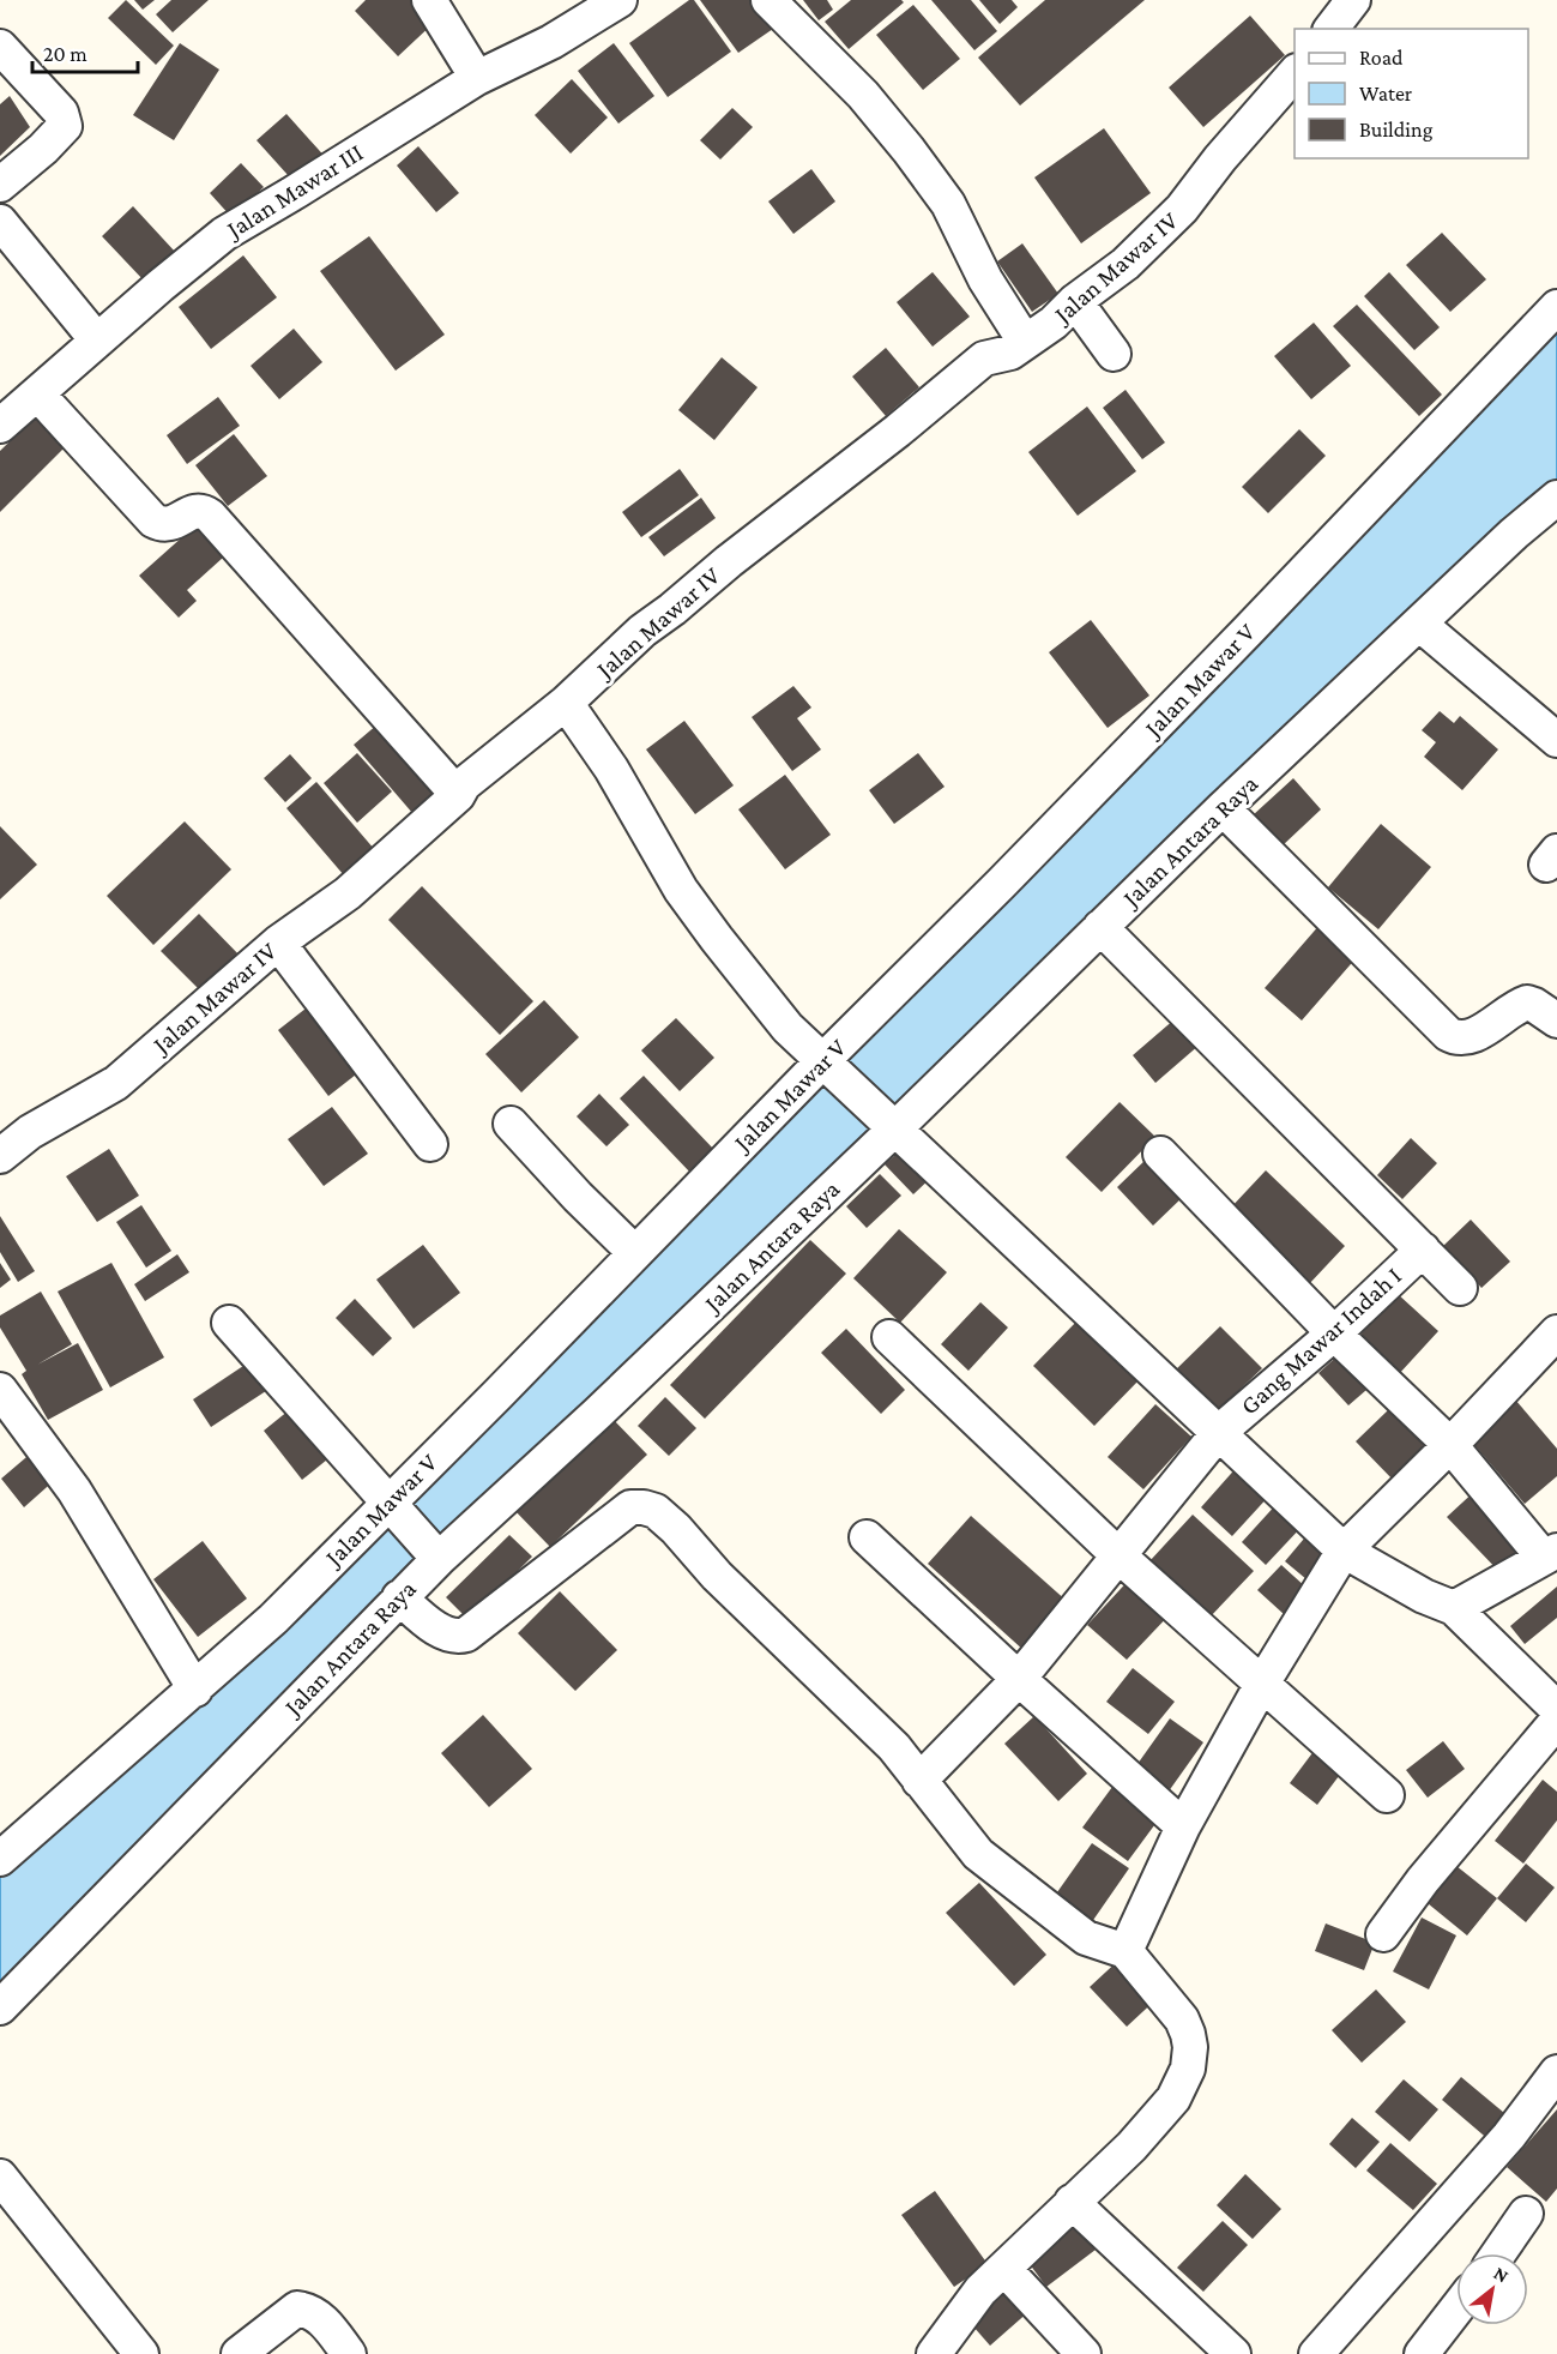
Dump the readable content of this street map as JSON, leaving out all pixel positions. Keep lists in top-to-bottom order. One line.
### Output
{"streets":{"street":["Jalan Mawar III","Jalan Mawar IV","Jalan Mawar V","Jalan Antara Raya","Gang Mawar Indah I"]},"legend":["Road","Water","Building"],"scale_bar":"20 m","north":"top right"}
